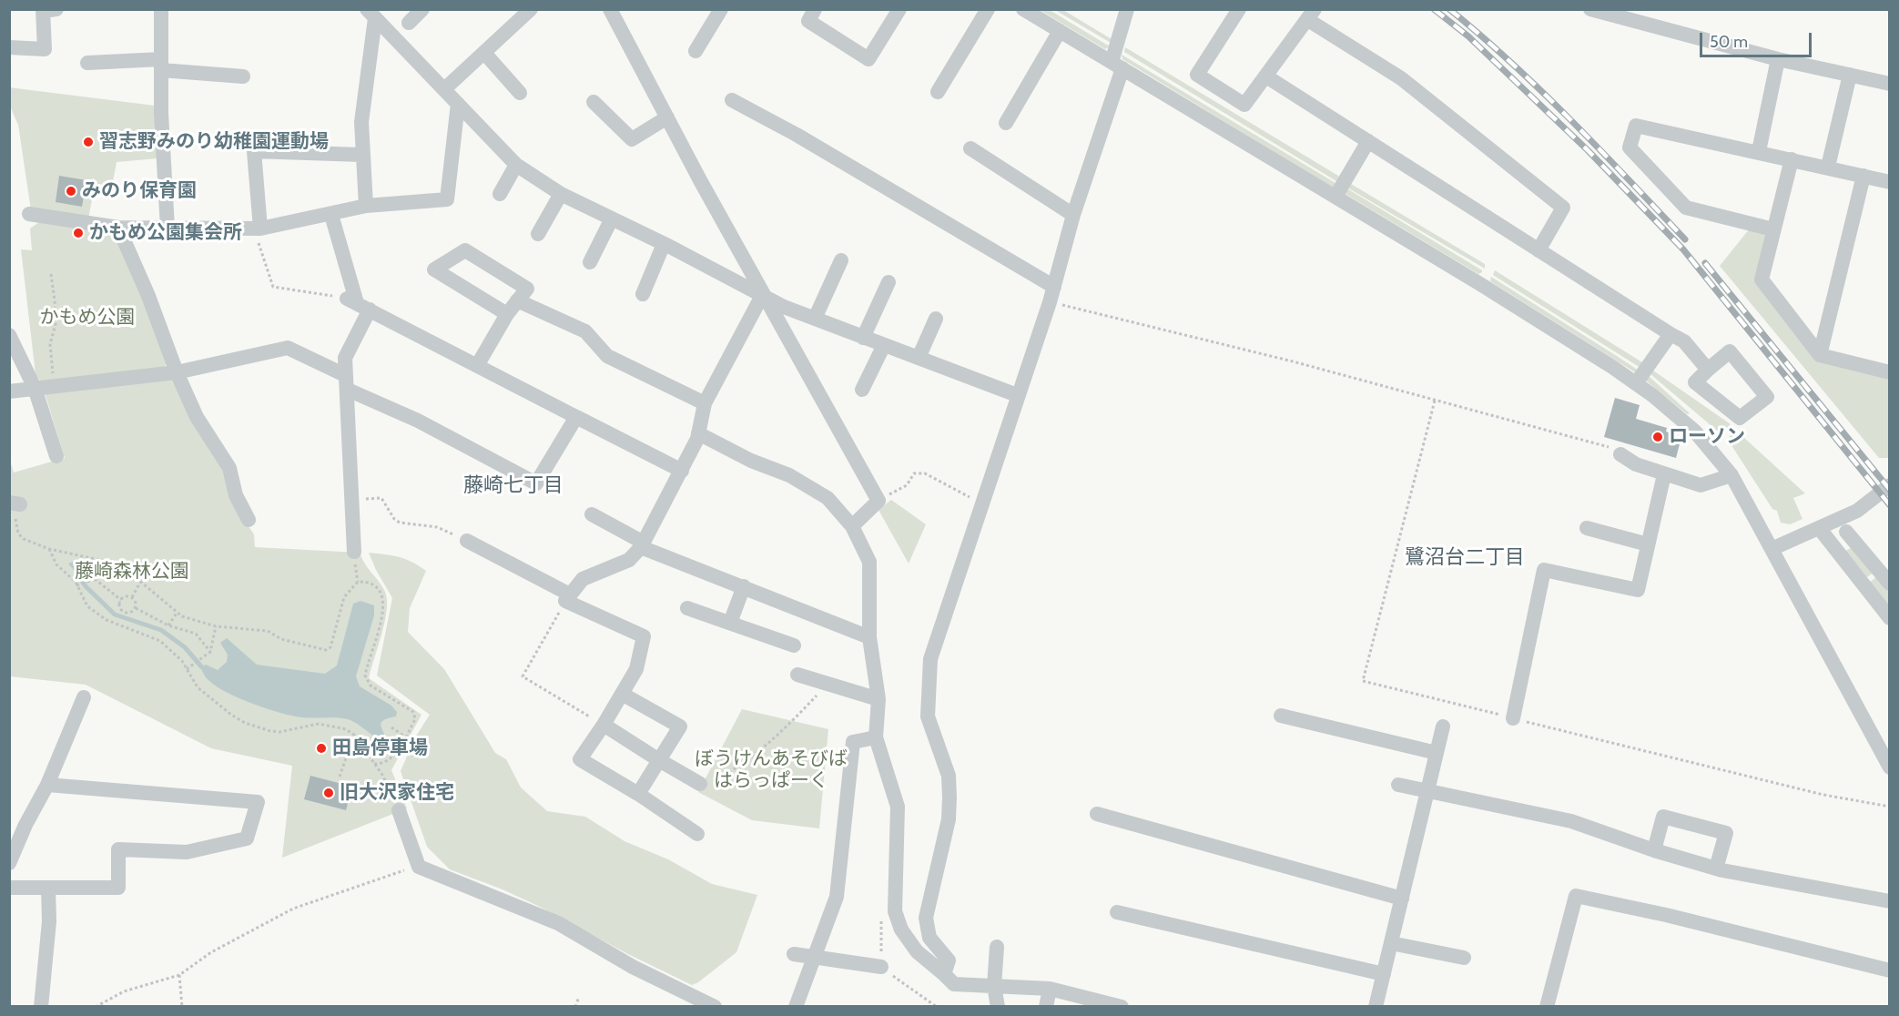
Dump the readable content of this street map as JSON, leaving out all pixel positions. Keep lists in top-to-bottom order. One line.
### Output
{"districts":["藤崎七丁目","鷺沼台二丁目"],"parks":["かもめ公園","藤崎森林公園","ぼうけんあそびば はらっぱーく"],"places":["習志野みのり幼稚園運動場","みのり保育園","かもめ公園集会所","ローソン","田島停車場","旧大沢家住宅"],"scale_bar":"50 m"}
